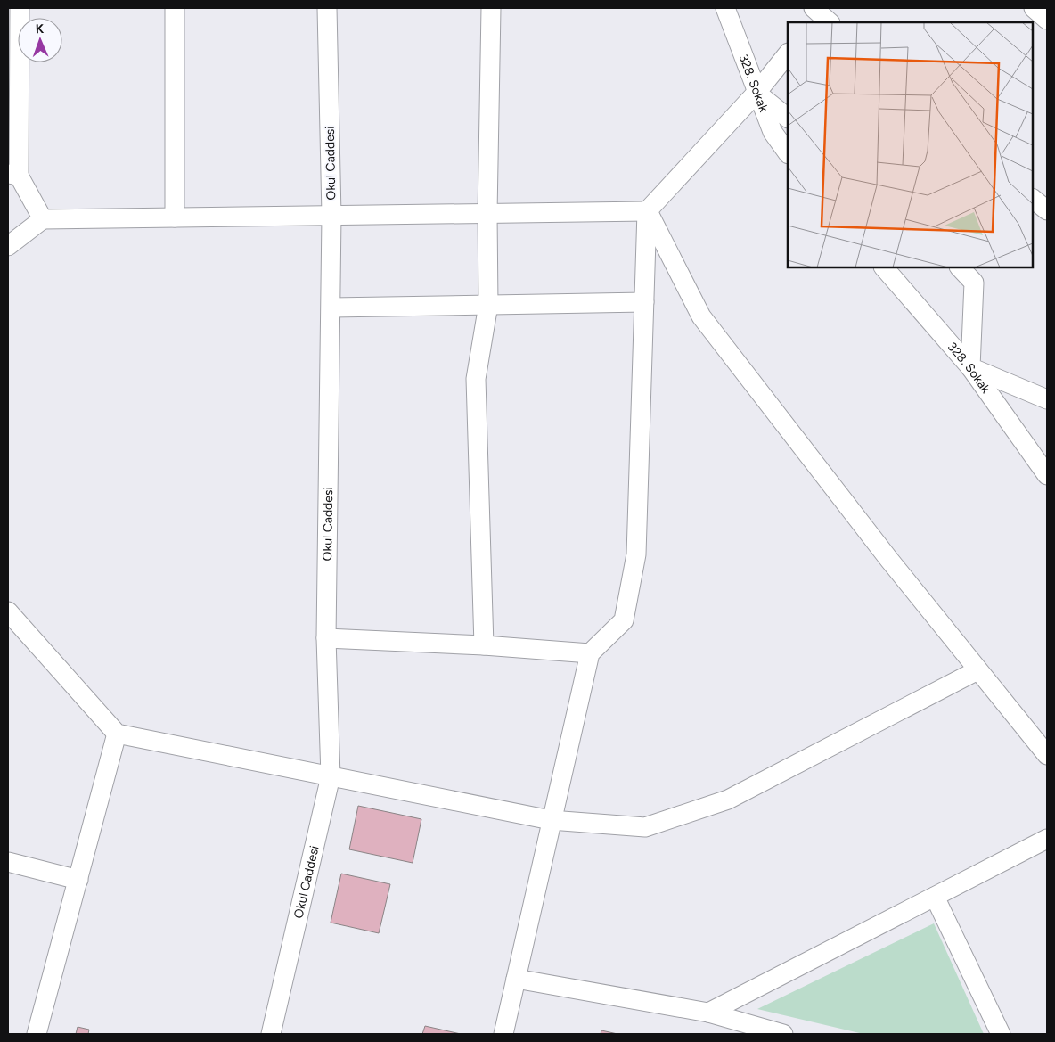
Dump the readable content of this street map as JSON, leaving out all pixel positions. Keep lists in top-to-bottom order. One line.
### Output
{"streets":{"street":["328. Sokak","Okul Caddesi"]},"north":"top"}
